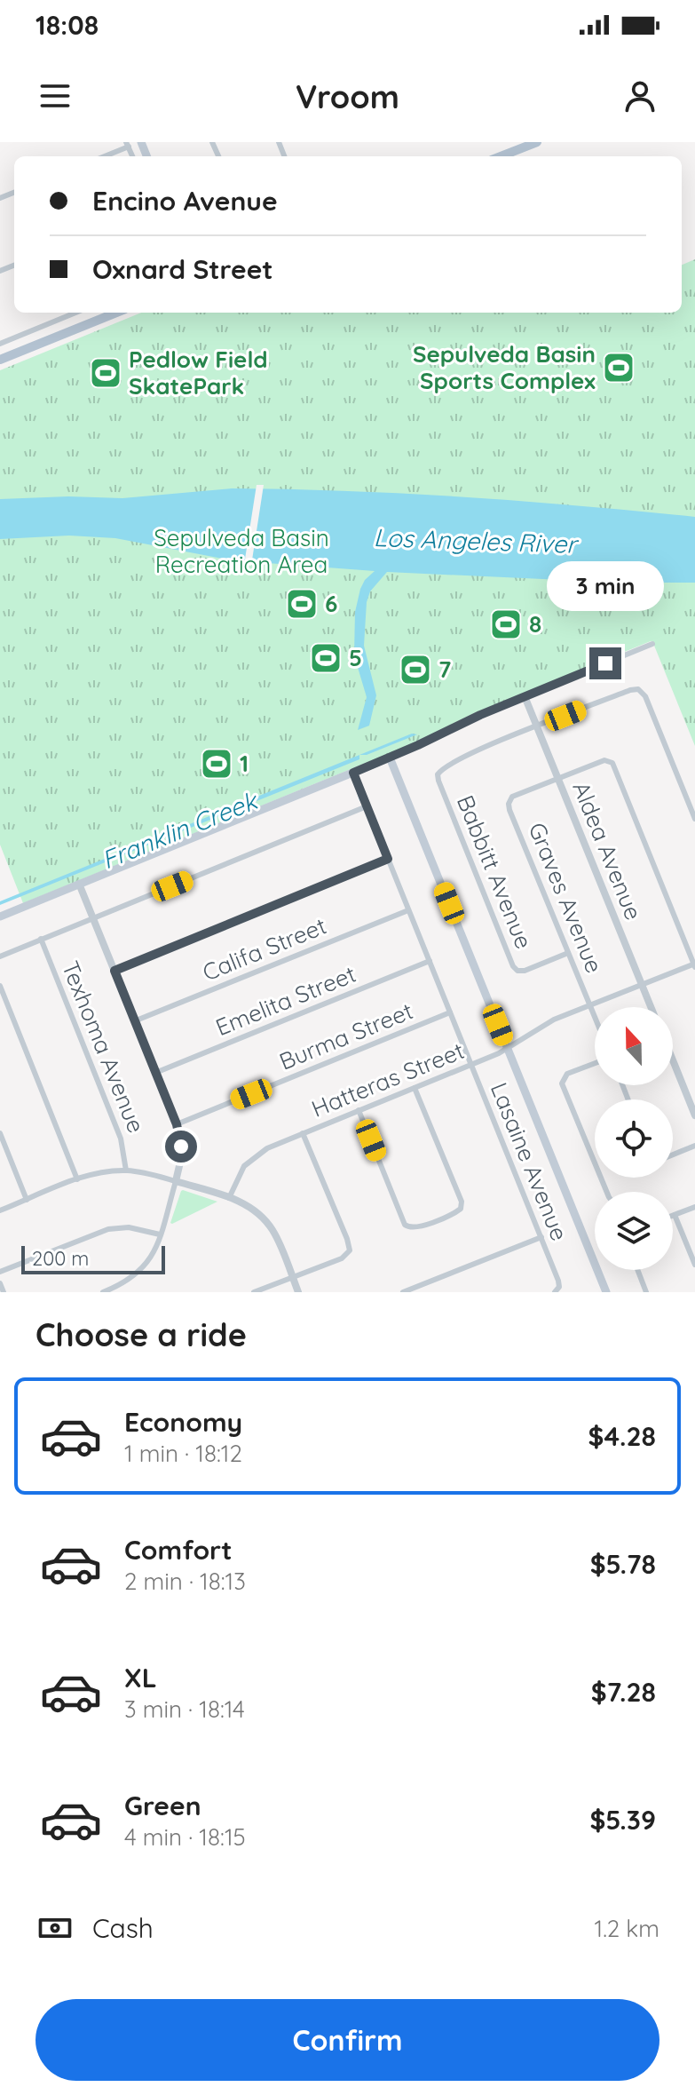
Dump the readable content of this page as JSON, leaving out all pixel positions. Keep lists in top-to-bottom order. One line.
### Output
{"streets":{"street":["Aldea Avenue","Babbitt Avenue","Graves Avenue","Califa Street","Emelita Street","Burma Street","Texhoma Avenue","Hatteras Street","Lasaine Avenue"]},"crossings":[["Aldea Avenue","Babbitt Avenue"],["Aldea Avenue","Graves Avenue"],["Aldea Avenue","Hatteras Street"],["Babbitt Avenue","Graves Avenue"],["Graves Avenue","Hatteras Street"],["Califa Street","Lasaine Avenue"],["Emelita Street","Lasaine Avenue"],["Burma Street","Lasaine Avenue"],["Hatteras Street","Lasaine Avenue"]],"water":["Los Angeles River","Franklin Creek"],"parks":["Sepulveda Basin Recreation Area"],"places":{"sports":["Sepulveda Basin Sports Complex","Pedlow Field SkatePark","6","8","5","7","1"]},"scale_bar":"200 m","north":"top","page":{"status":"18:08","header":"Vroom","banner":["Encino Avenue","Oxnard Street"],"bubble":"3 min","scale":"200 m","heading":"Choose a ride","list":[{"name":"Economy","note":"1 min · 18:12","value":"$4.28"},{"name":"Comfort","note":"2 min · 18:13","value":"$5.78"},{"name":"XL","note":"3 min · 18:14","value":"$7.28"},{"name":"Green","note":"4 min · 18:15","value":"$5.39"}],"pay":["Cash","1.2 km"],"buttons":"Confirm"}}
